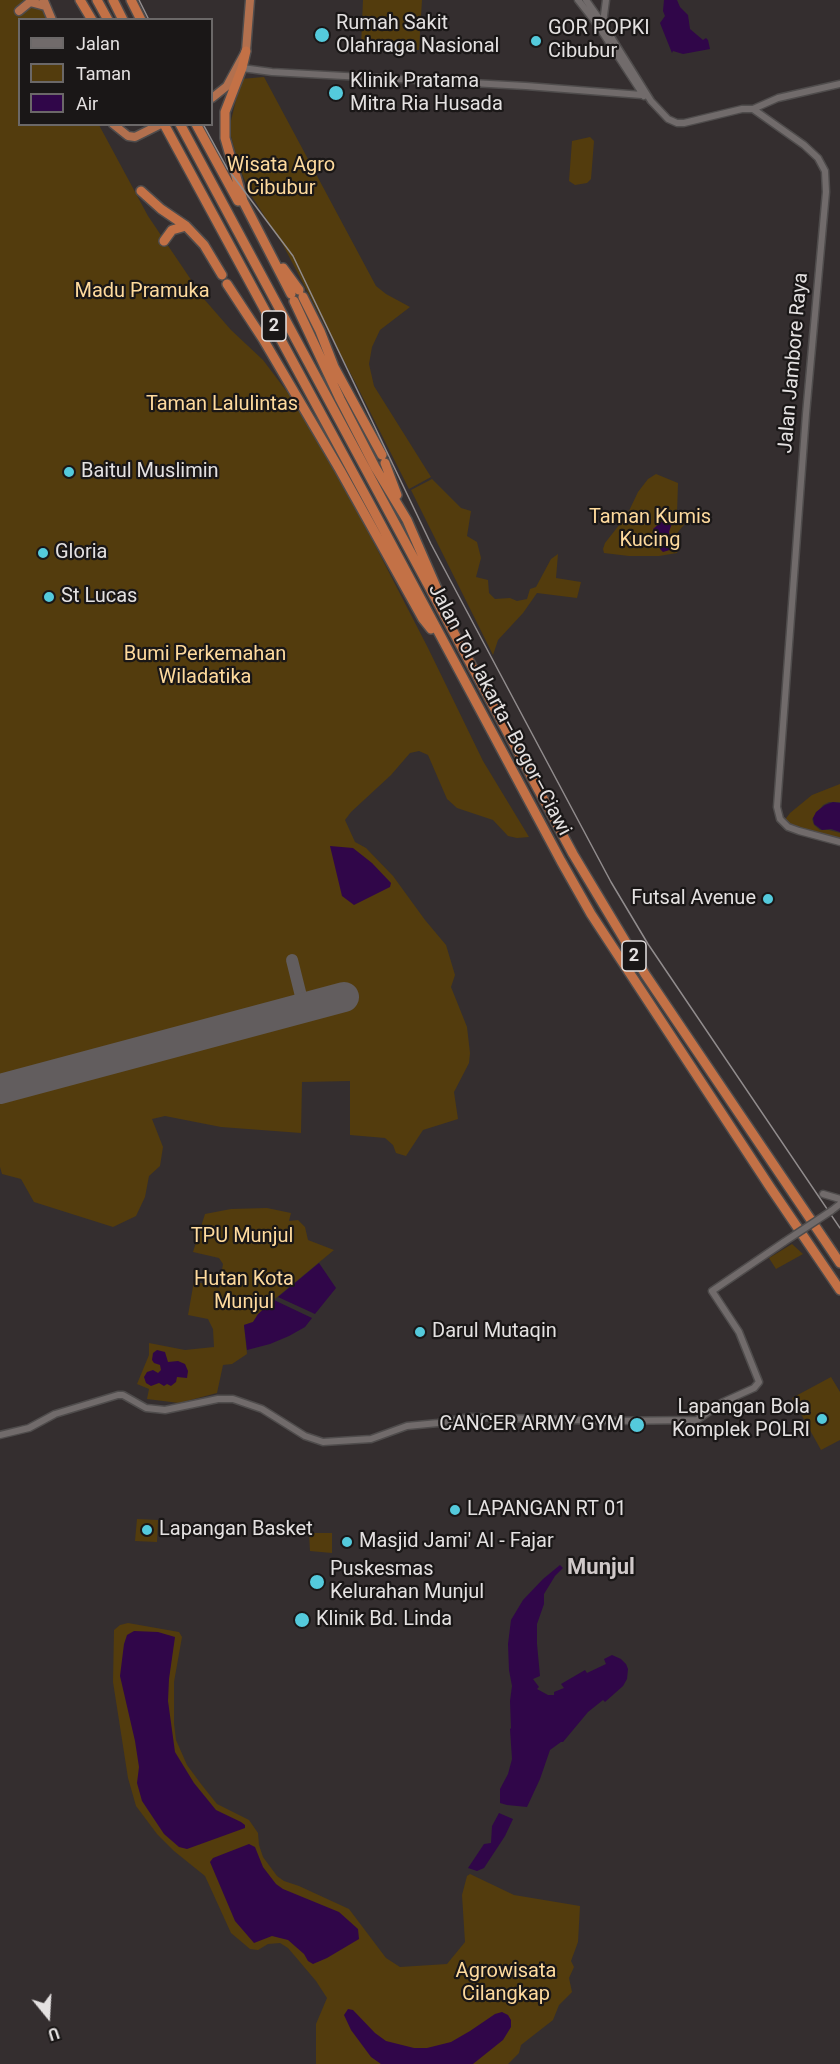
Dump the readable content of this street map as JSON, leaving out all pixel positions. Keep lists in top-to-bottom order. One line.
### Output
{"streets":{"highway":["2","Jalan Tol Jakarta–Bogor–Ciawi"],"street":["Jalan Jambore Raya"]},"districts":["Munjul"],"parks":["Wisata Agro Cibubur","Madu Pramuka","Taman Lalulintas","Taman Kumis Kucing","Bumi Perkemahan Wiladatika","TPU Munjul","Hutan Kota Munjul","Agrowisata Cilangkap"],"places":["Rumah Sakit Olahraga Nasional","GOR POPKI Cibubur","Klinik Pratama Mitra Ria Husada","Baitul Muslimin","Gloria","St Lucas","Futsal Avenue","Darul Mutaqin","Lapangan Bola Komplek POLRI","CANCER ARMY GYM","LAPANGAN RT 01","Lapangan Basket","Masjid Jami' Al - Fajar","Puskesmas Kelurahan Munjul","Klinik Bd. Linda"],"legend":["Jalan","Taman","Air"],"north":"bottom"}
